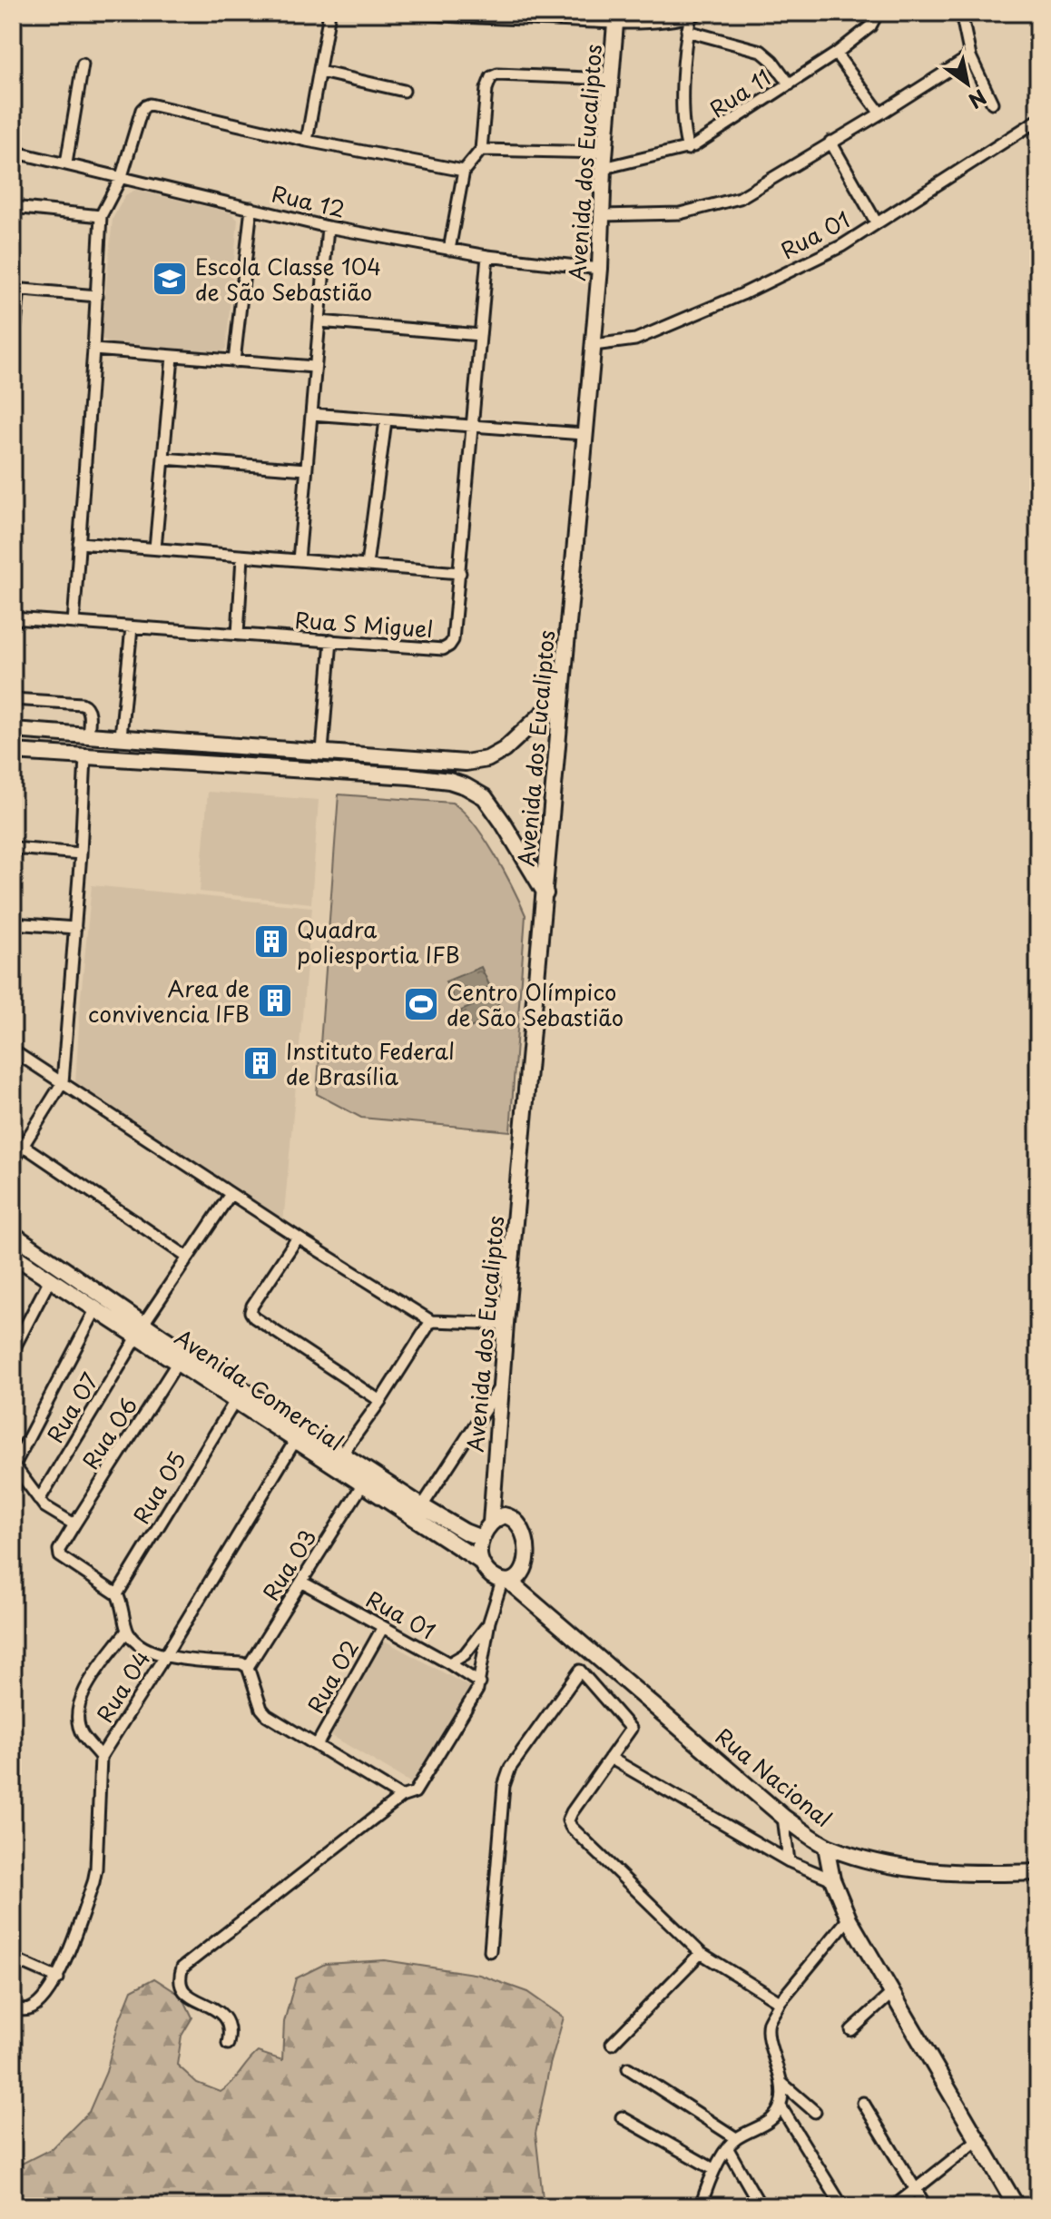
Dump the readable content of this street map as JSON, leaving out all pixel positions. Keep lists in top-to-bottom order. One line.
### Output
{"streets":{"street":["Rua 11","Avenida dos Eucaliptos","Rua 12","Rua 01","Rua S Miguel","Avenida Comercial","Rua 07","Rua 06","Rua 05","Rua 03","Rua 02","Rua 04","Rua Nacional"]},"crossings":[["Rua 11","Avenida dos Eucaliptos"],["Avenida dos Eucaliptos","Rua 12"],["Avenida dos Eucaliptos","Rua 01"],["Avenida dos Eucaliptos","Avenida Comercial"],["Avenida dos Eucaliptos","Rua Nacional"],["Rua 12","Rua S Miguel"],["Rua 01","Rua 03"],["Rua 01","Rua 02"],["Avenida Comercial","Rua 07"],["Avenida Comercial","Rua 06"],["Avenida Comercial","Rua 05"],["Avenida Comercial","Rua 03"],["Avenida Comercial","Rua 04"],["Avenida Comercial","Rua Nacional"],["Rua 06","Rua 05"]],"places":{"school or university":["Escola Classe 104 de São Sebastião"],"building":["Quadra poliesportia IFB","Area de convivencia IFB","Instituto Federal de Brasília"],"sports":["Centro Olímpico de São Sebastião"]},"north":"bottom right"}
